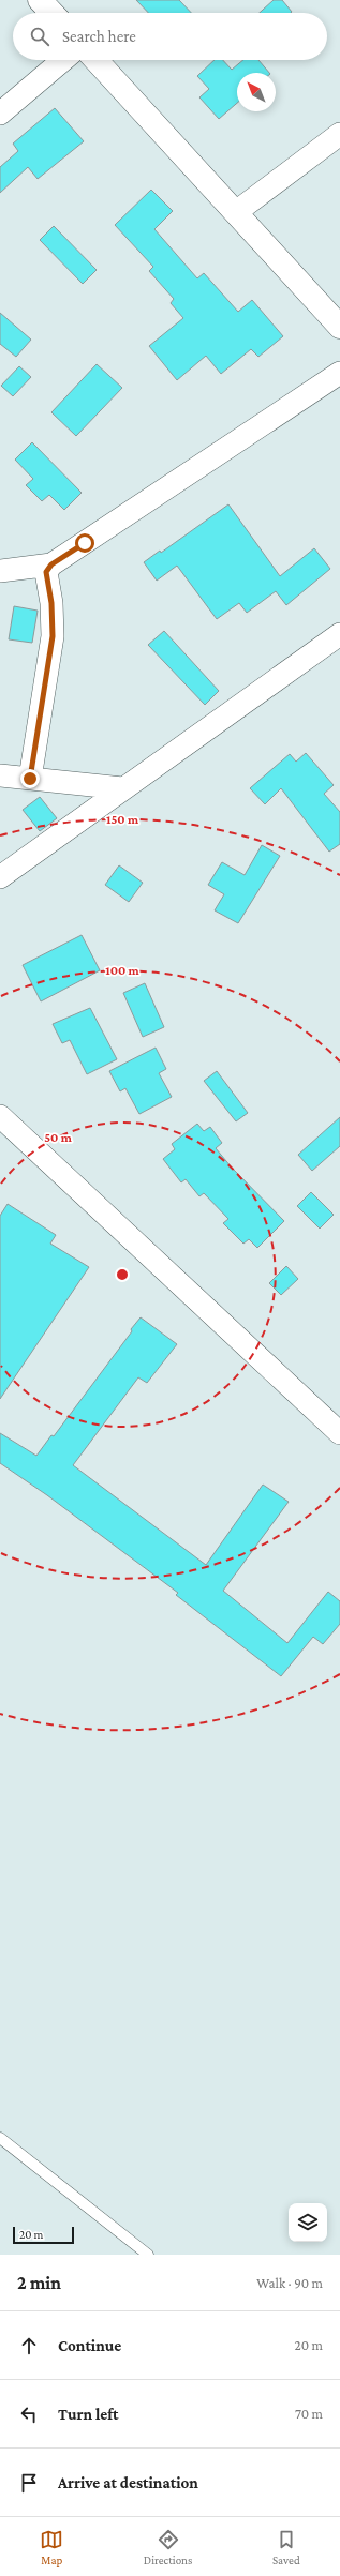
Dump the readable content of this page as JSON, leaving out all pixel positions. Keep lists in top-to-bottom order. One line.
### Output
{"scale_bar":"20 m","north":"top left","page":{"search":"Search here","scale":"20 m","heading":["2 min","Walk · 90 m"],"list":[["Continue","20 m"],["Turn left","70 m"],"Arrive at destination"],"nav":["Map","Directions","Saved"]},"rings":["150 m","100 m","50 m"]}
